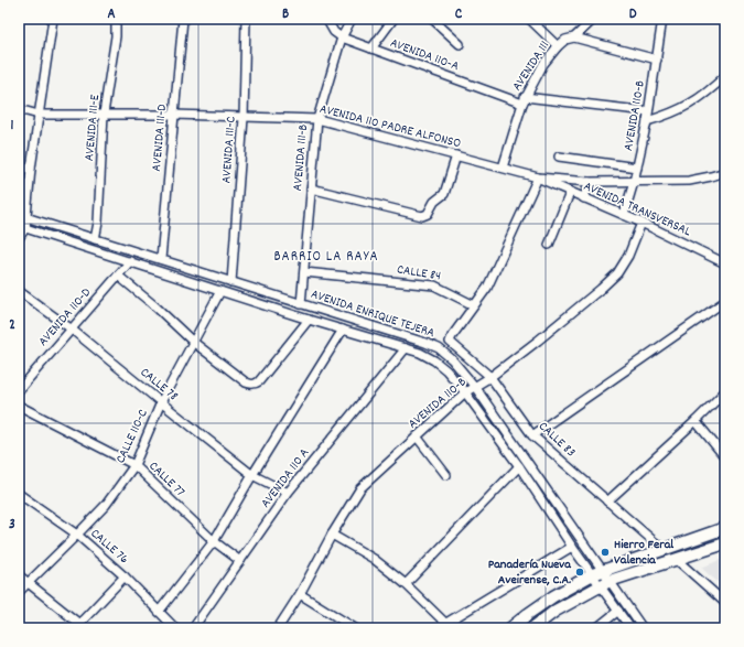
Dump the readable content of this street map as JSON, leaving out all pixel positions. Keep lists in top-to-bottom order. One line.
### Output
{"streets":{"street":["AVENIDA 110-A","AVENIDA 111","AVENIDA 110-B","AVENIDA 110 PADRE ALFONSO","AVENIDA 111-E","AVENIDA 111-D","AVENIDA 111-C","AVENIDA 111-B","AVENIDA TRANSVERSAL","CALLE 84","AVENIDA ENRIQUE TEJERA","AVENIDA 110-D","CALLE 78","CALLE 110-C","CALLE 83","AVENIDA 110 A","CALLE 77","CALLE 76"]},"crossings":[["AVENIDA 110-A","AVENIDA 111"],["AVENIDA 110-A","AVENIDA 110-B"],["AVENIDA 110-A","AVENIDA 111-B"],["AVENIDA 111","AVENIDA 110 PADRE ALFONSO"],["AVENIDA 110-B","AVENIDA 110 PADRE ALFONSO"],["AVENIDA 110-B","AVENIDA TRANSVERSAL"],["AVENIDA 110-B","AVENIDA ENRIQUE TEJERA"],["AVENIDA 110-B","CALLE 83"],["AVENIDA 110 PADRE ALFONSO","AVENIDA 111-E"],["AVENIDA 110 PADRE ALFONSO","AVENIDA 111-D"],["AVENIDA 110 PADRE ALFONSO","AVENIDA 111-C"],["AVENIDA 110 PADRE ALFONSO","AVENIDA 111-B"],["AVENIDA 110 PADRE ALFONSO","AVENIDA TRANSVERSAL"],["AVENIDA 111-E","AVENIDA ENRIQUE TEJERA"],["AVENIDA 111-D","AVENIDA ENRIQUE TEJERA"],["AVENIDA 111-C","AVENIDA ENRIQUE TEJERA"],["AVENIDA 111-B","CALLE 84"],["AVENIDA 111-B","AVENIDA ENRIQUE TEJERA"],["CALLE 84","CALLE 83"],["AVENIDA ENRIQUE TEJERA","AVENIDA 110-D"],["AVENIDA ENRIQUE TEJERA","CALLE 110-C"],["AVENIDA ENRIQUE TEJERA","AVENIDA 110 A"],["AVENIDA 110-D","CALLE 78"],["CALLE 78","CALLE 110-C"],["CALLE 78","AVENIDA 110 A"],["CALLE 110-C","CALLE 77"],["CALLE 110-C","CALLE 76"],["AVENIDA 110 A","CALLE 77"]],"districts":["BARRIO LA RAYA"],"places":["Hierro Feral Valencia","Panadería Nueva Aveirense, C.A."],"grid":{"columns":["A","B","C","D"],"rows":["1","2","3"]}}
